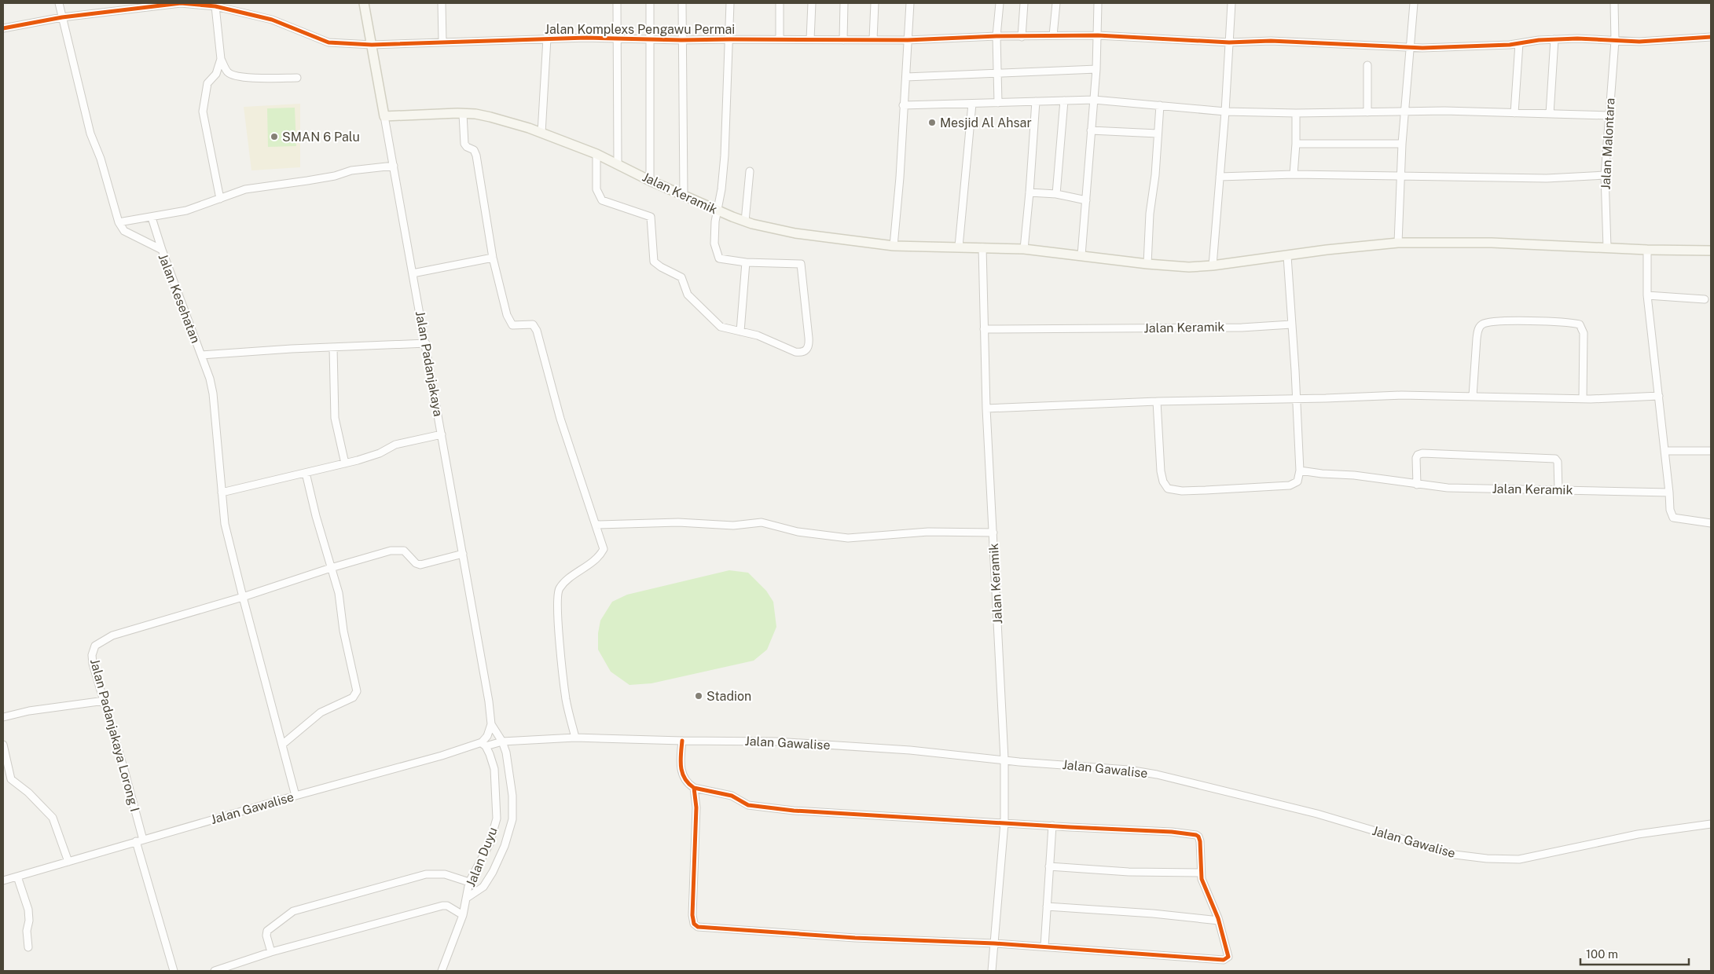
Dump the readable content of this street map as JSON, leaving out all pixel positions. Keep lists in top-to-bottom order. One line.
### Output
{"streets":{"street":["Jalan Komplexs Pengawu Permai","Jalan Malontara","Jalan Keramik","Jalan Kesehatan","Jalan Padanjakaya","Jalan Padanjakaya Lorong I","Jalan Gawalise","Jalan Duyu"]},"crossings":[["Jalan Komplexs Pengawu Permai","Jalan Malontara"],["Jalan Komplexs Pengawu Permai","Jalan Keramik"],["Jalan Komplexs Pengawu Permai","Jalan Padanjakaya"],["Jalan Malontara","Jalan Keramik"],["Jalan Keramik","Jalan Padanjakaya"],["Jalan Keramik","Jalan Gawalise"],["Jalan Kesehatan","Jalan Padanjakaya Lorong I"],["Jalan Padanjakaya","Jalan Padanjakaya Lorong I"],["Jalan Padanjakaya Lorong I","Jalan Gawalise"],["Jalan Gawalise","Jalan Duyu"]],"places":["Mesjid Al Ahsar","SMAN 6 Palu","Stadion"],"scale_bar":"100 m"}
